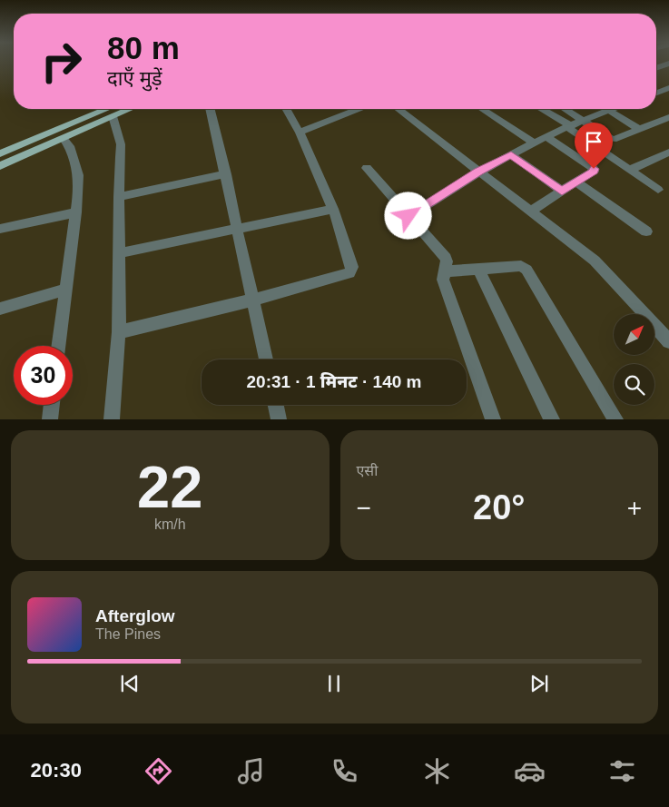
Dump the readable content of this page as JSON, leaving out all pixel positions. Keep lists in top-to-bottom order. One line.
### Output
{"north":"top right","page":{"turn":["80 m","दाएँ मुड़ें"],"limit":"30","trip":"20:31 · 1 मिनट · 140 m","tile":[["22","km/h"],"एसी"],"heat":["−","20°","+"],"song":["Afterglow","The Pines"],"tabs":"20:30"}}
